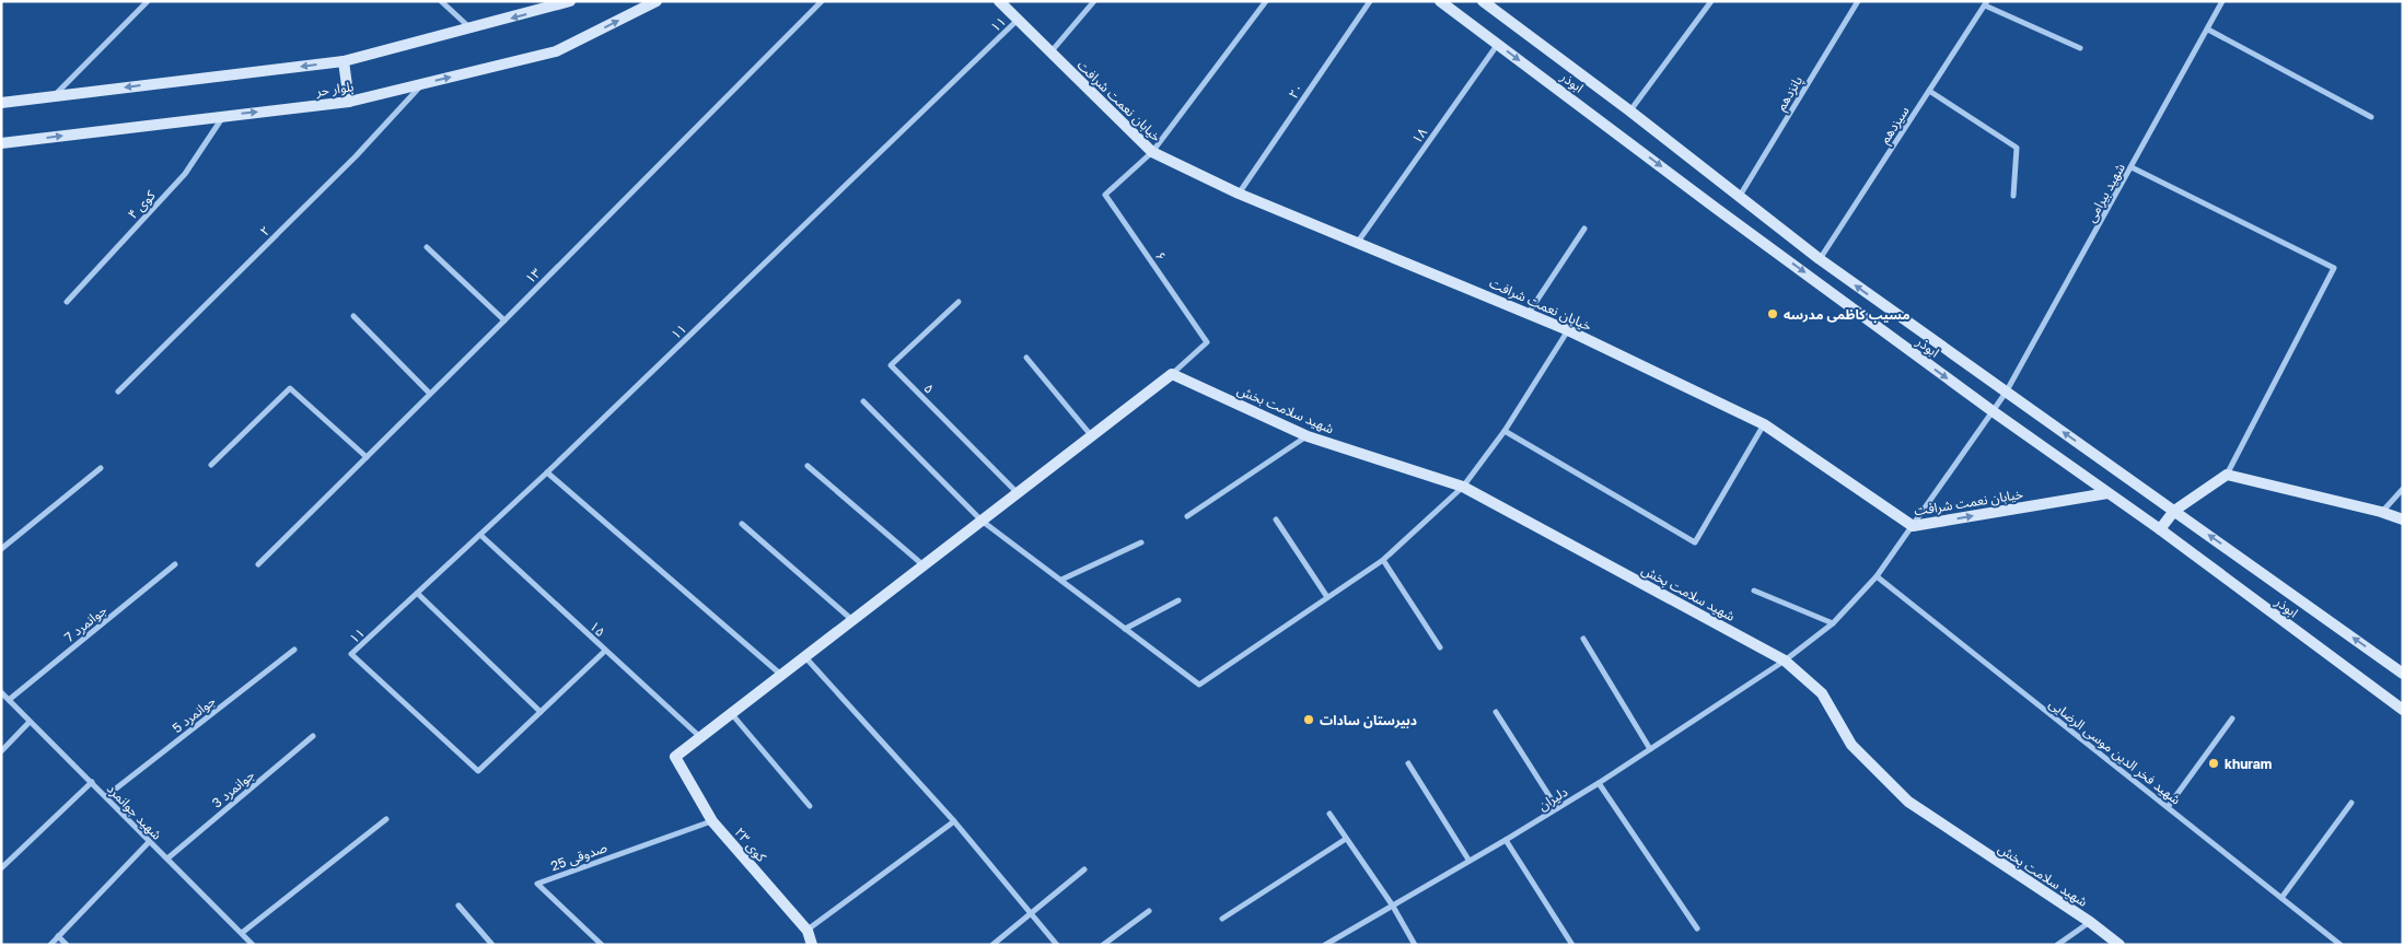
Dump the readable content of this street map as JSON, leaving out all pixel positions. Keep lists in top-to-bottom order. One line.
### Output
{"streets":{"main road":["ابوذر","بلوار حر","خیابان نعمت شرافت","شهید سلامت بخش","کوی ۲۳"],"street":["۱۱","۲۰","پانزدهم","سیزدهم","۱۸","شهید بیرامی","کوی ۴","۲","۶","۱۳","۵","جوانمرد 7","۱۵","جوانمرد 5","شهید فخر الدین موسی الرضایی","جوانمرد 3","دلیران","شهید جوانمرد","صدوقی 25"]},"crossings":[["۱۱","خیابان نعمت شرافت"],["۱۱","۱۵"],["ابوذر","پانزدهم"],["ابوذر","خیابان نعمت شرافت"],["ابوذر","سیزدهم"],["ابوذر","۱۸"],["ابوذر","شهید بیرامی"],["بلوار حر","کوی ۴"],["بلوار حر","۲"],["۲۰","خیابان نعمت شرافت"],["خیابان نعمت شرافت","۱۸"],["خیابان نعمت شرافت","شهید بیرامی"],["خیابان نعمت شرافت","۶"],["خیابان نعمت شرافت","دلیران"],["شهید بیرامی","دلیران"],["۶","شهید سلامت بخش"],["شهید سلامت بخش","دلیران"],["جوانمرد 7","شهید جوانمرد"],["۱۵","کوی ۲۳"],["جوانمرد 5","شهید جوانمرد"],["شهید فخر الدین موسی الرضایی","دلیران"],["جوانمرد 3","شهید جوانمرد"],["کوی ۲۳","صدوقی 25"]],"places":["مسیب کاظمی مدرسه","دبیرستان سادات","khuram"]}
